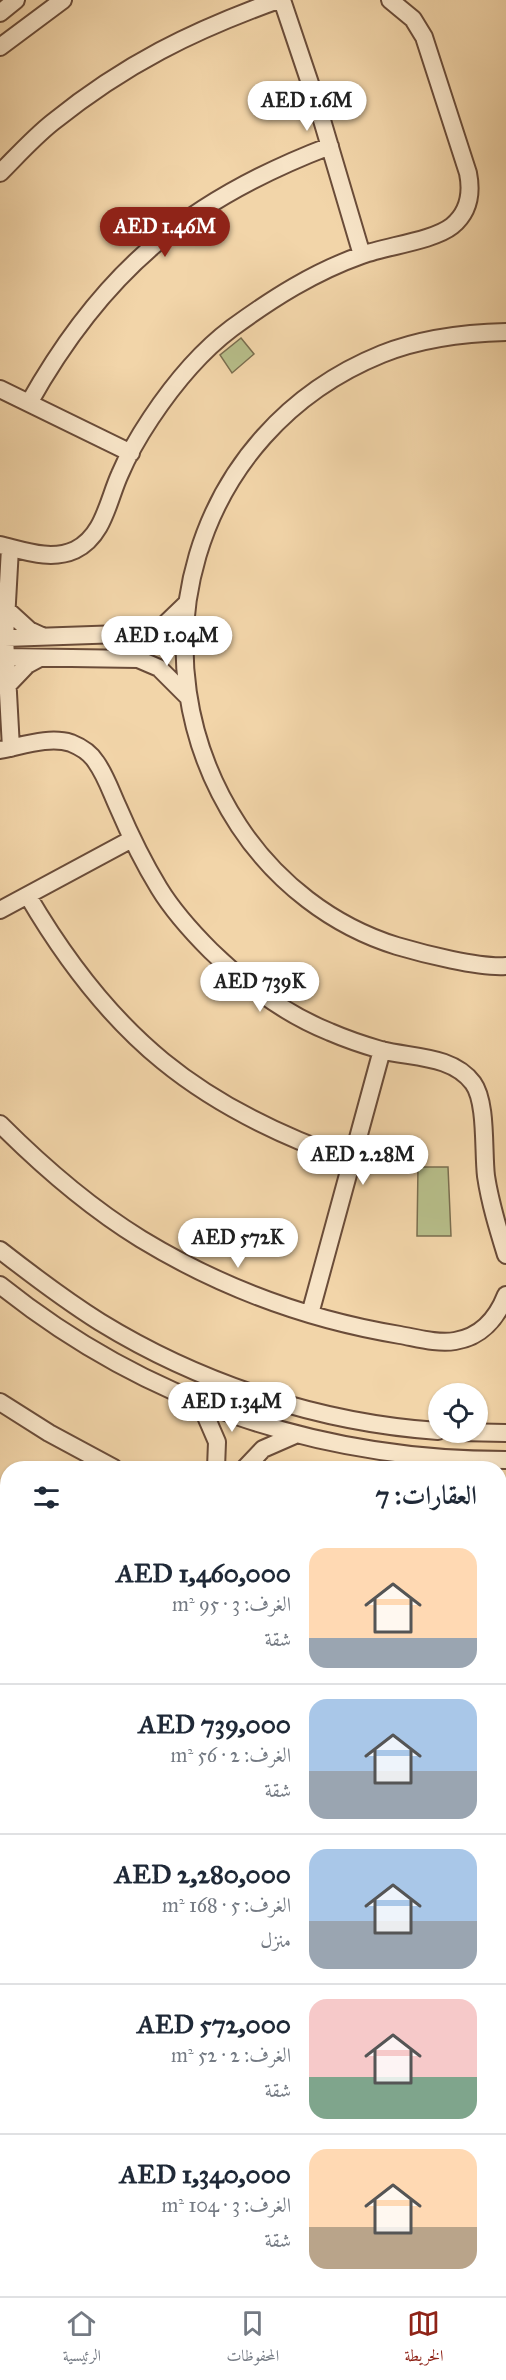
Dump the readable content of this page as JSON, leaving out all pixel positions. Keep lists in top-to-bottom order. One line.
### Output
{"page":{"price":["AED 1.6M","AED 1.46M","AED 1.04M","AED 739K","AED 2.28M","AED 572K","AED 1.34M"],"heading":"العقارات: 7","list":[{"name":"AED 1,460,000","note":"الغرف: 3 · 95 m² · شقة"},{"name":"AED 739,000","note":"الغرف: 2 · 56 m² · شقة"},{"name":"AED 2,280,000","note":"الغرف: 5 · 168 m² · منزل"},{"name":"AED 572,000","note":"الغرف: 2 · 52 m² · شقة"},{"name":"AED 1,340,000","note":"الغرف: 3 · 104 m² · شقة"}],"tabs":["الخريطة","المحفوظات","الرئيسية"]}}
